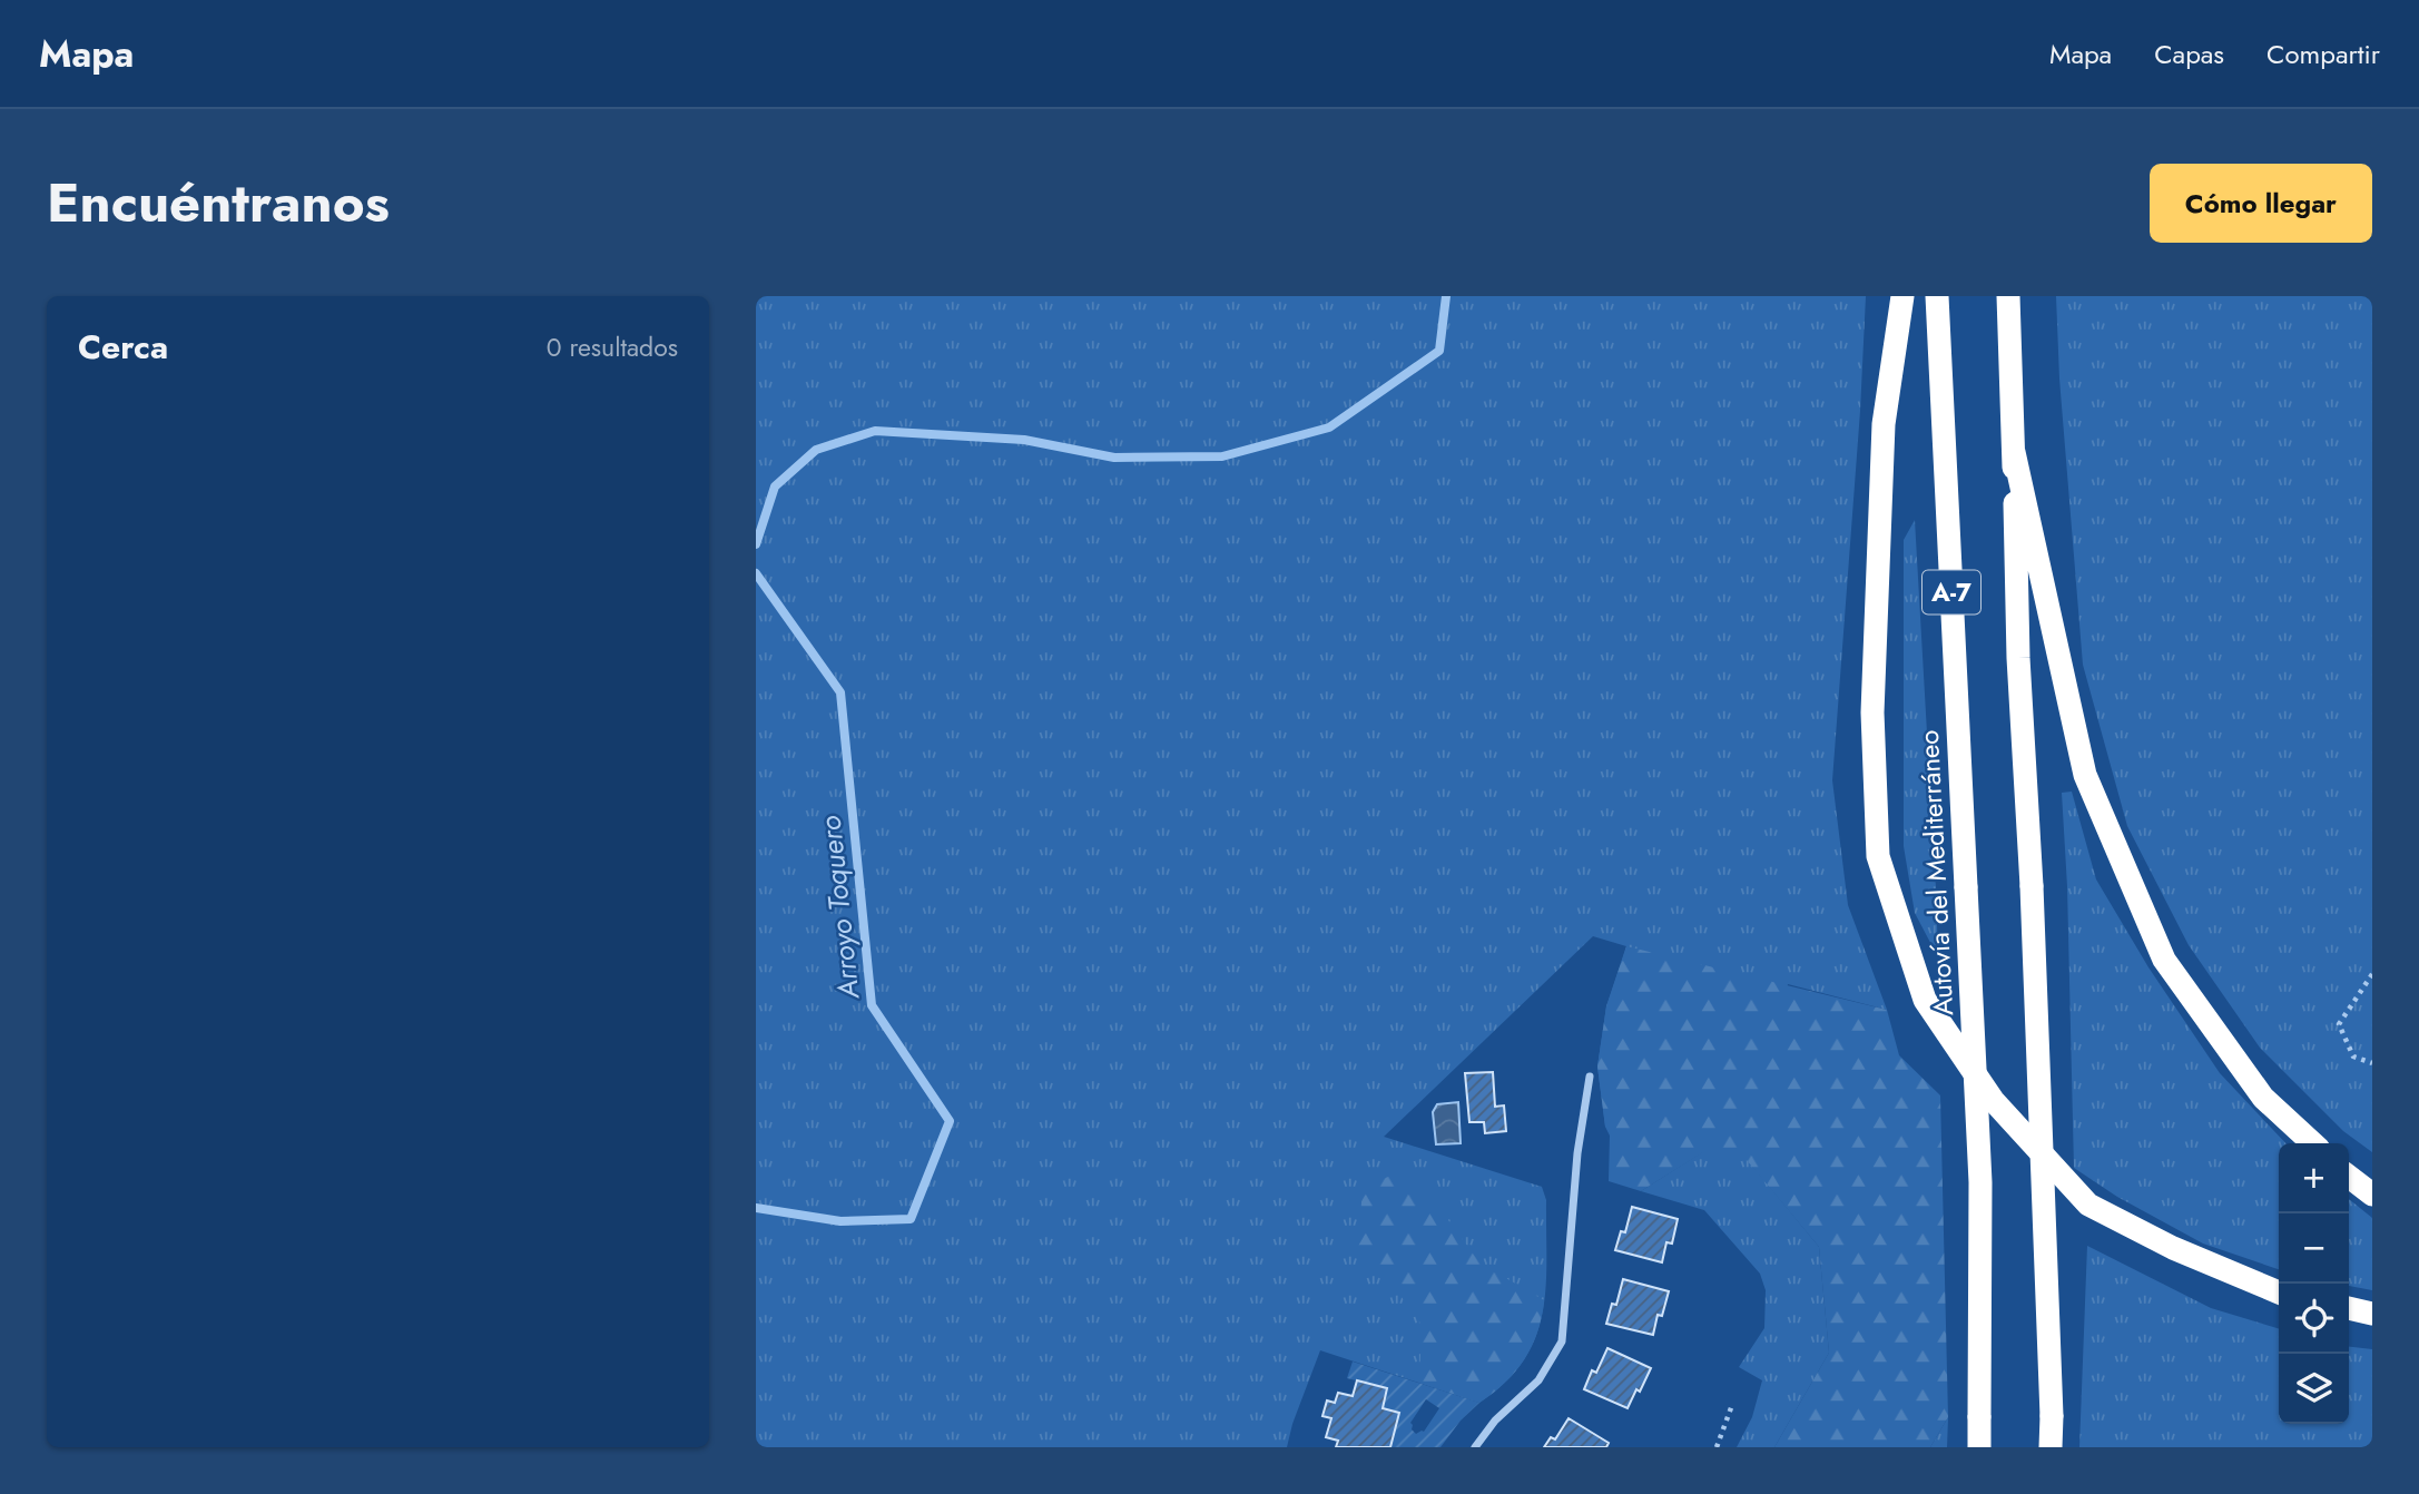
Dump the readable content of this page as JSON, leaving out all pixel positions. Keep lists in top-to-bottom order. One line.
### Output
{"streets":{"highway":["A-7","Autovía del Mediterráneo"]},"water":["Arroyo Toquero"],"page":{"header":"Mapa","nav":["Mapa","Capas","Compartir"],"title":"Encuéntranos","buttons":"Cómo llegar","heading":["Cerca","0 resultados"],"map_buttons":["+","−"]}}
